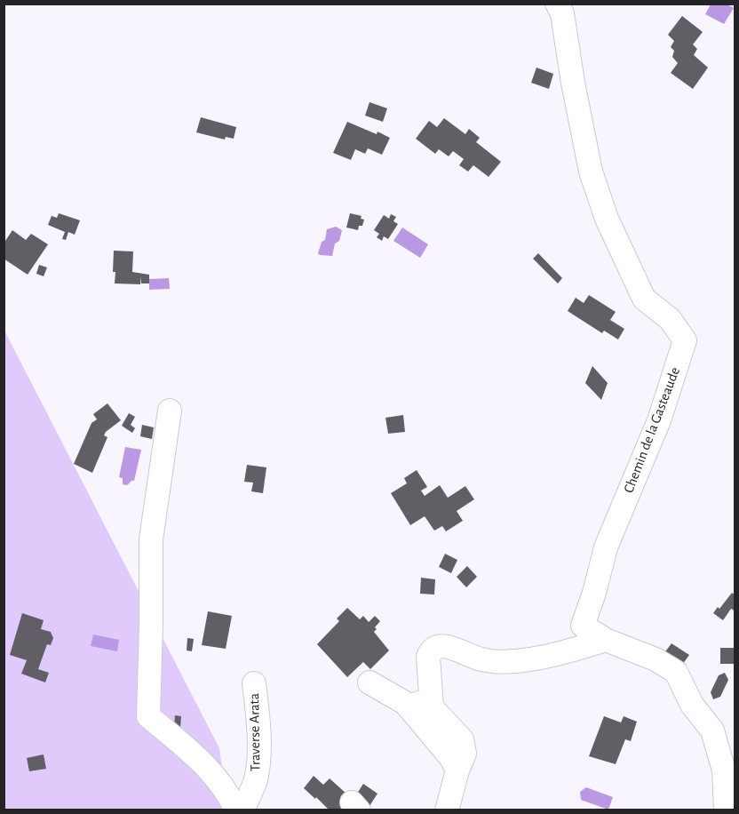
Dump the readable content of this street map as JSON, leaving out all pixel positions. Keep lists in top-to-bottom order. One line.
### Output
{"streets":{"street":["Chemin de la Gasteaude","Traverse Arata"]}}
